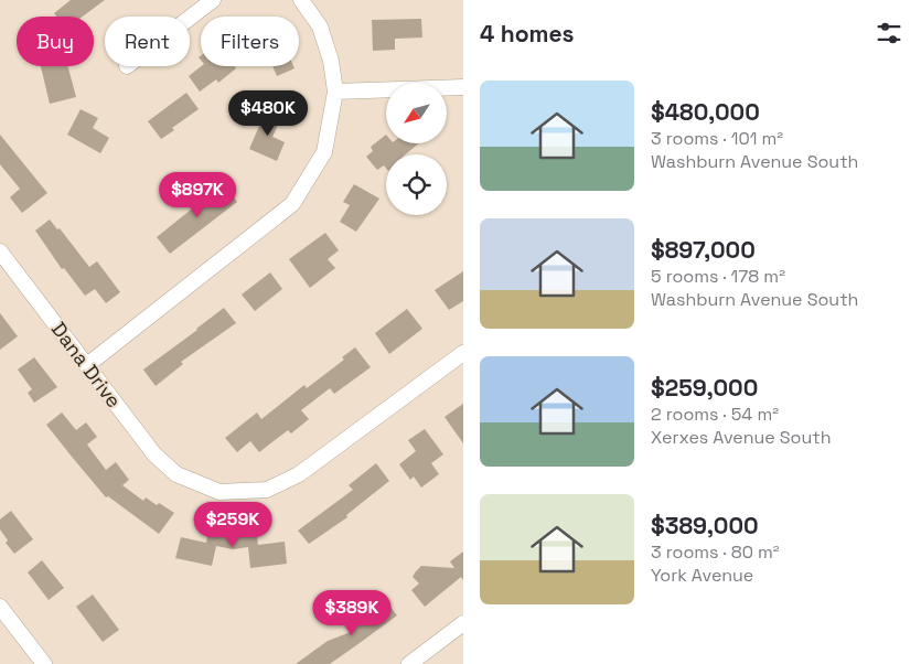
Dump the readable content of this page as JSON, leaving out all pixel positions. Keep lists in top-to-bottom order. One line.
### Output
{"streets":{"street":["Dana Drive"]},"north":"bottom left","page":{"heading":"4 homes","chip":["Buy","Rent","Filters"],"list":[{"name":"$480,000","note":"3 rooms · 101 m² · Washburn Avenue South"},{"name":"$897,000","note":"5 rooms · 178 m² · Washburn Avenue South"},{"name":"$259,000","note":"2 rooms · 54 m² · Xerxes Avenue South"},{"name":"$389,000","note":"3 rooms · 80 m² · York Avenue"}],"price":["$480K","$897K","$259K","$389K"]}}
